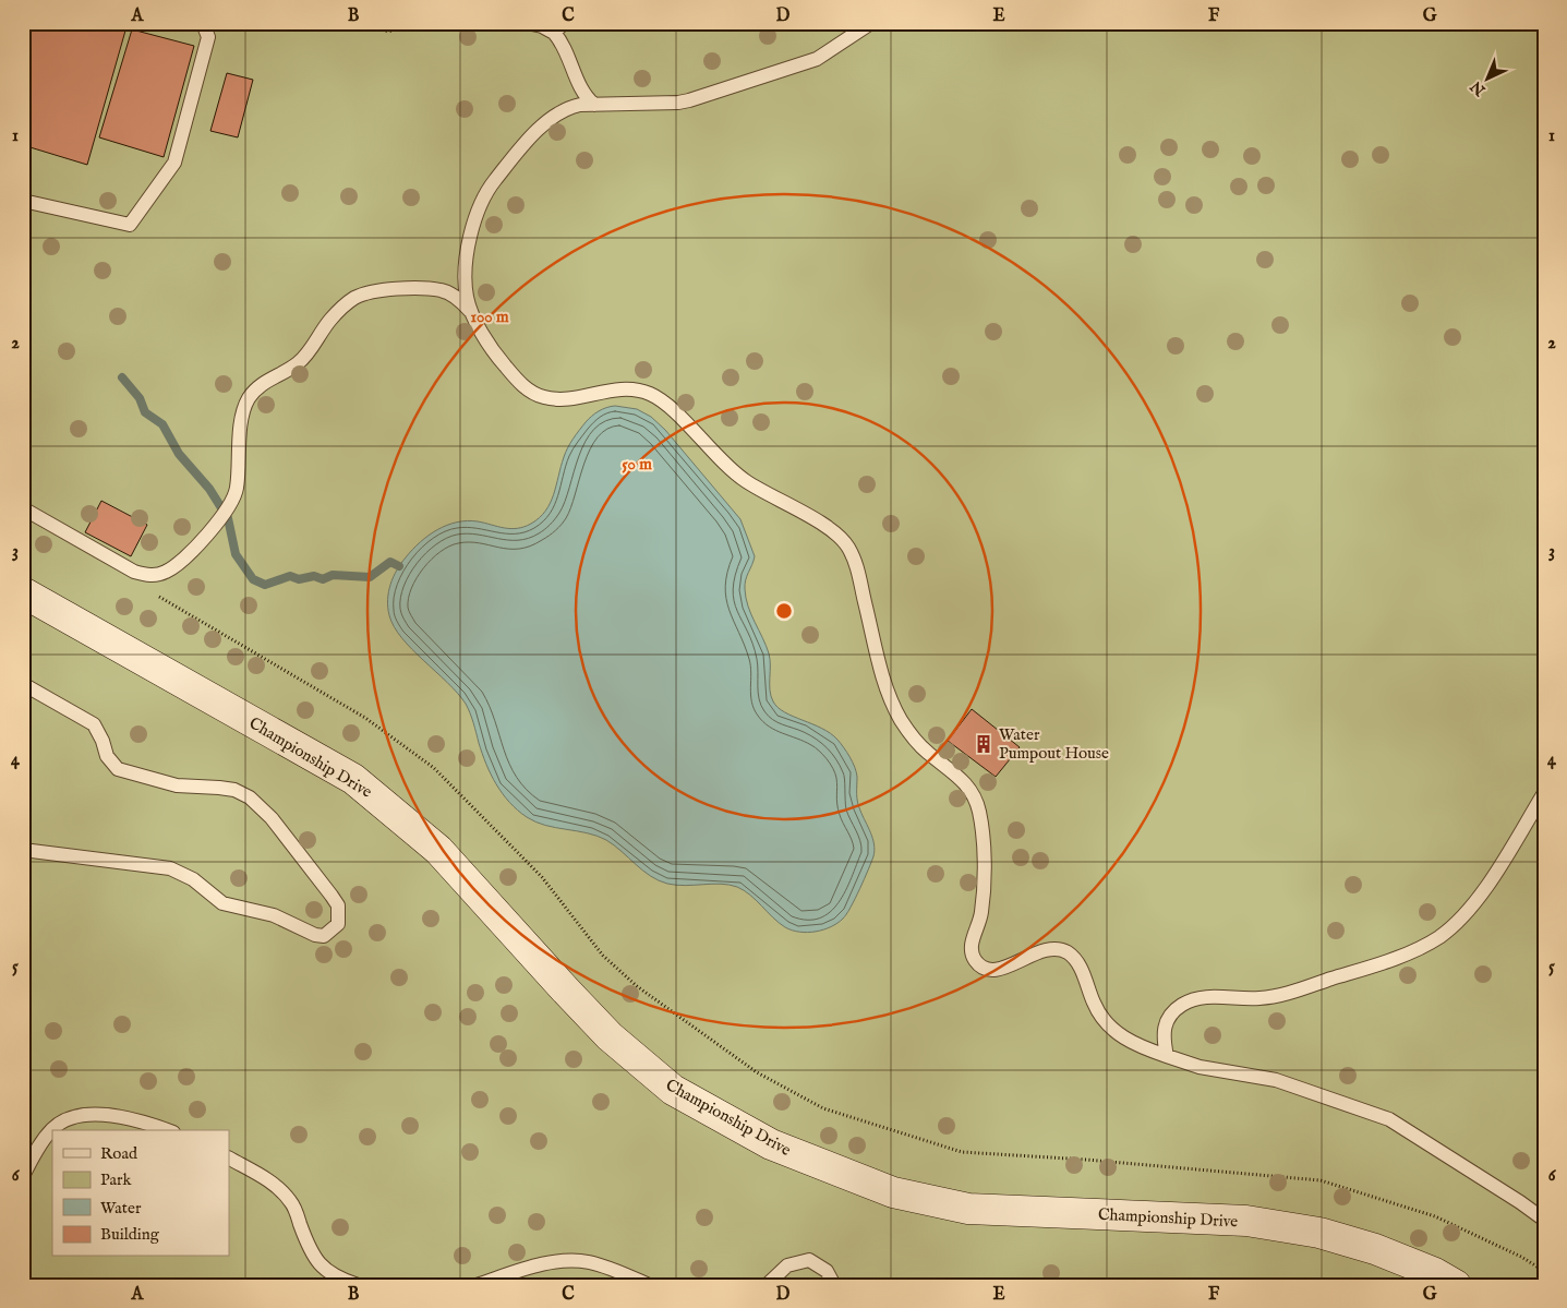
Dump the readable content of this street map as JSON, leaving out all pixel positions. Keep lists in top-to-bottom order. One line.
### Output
{"streets":{"street":["Championship Drive"]},"places":{"building":["Water Pumpout House"]},"legend":["Road","Park","Water","Building"],"north":"bottom left","grid":{"columns":["A","B","C","D","E","F","G"],"rows":["1","2","3","4","5","6"]},"rings":["100 m","50 m"]}
